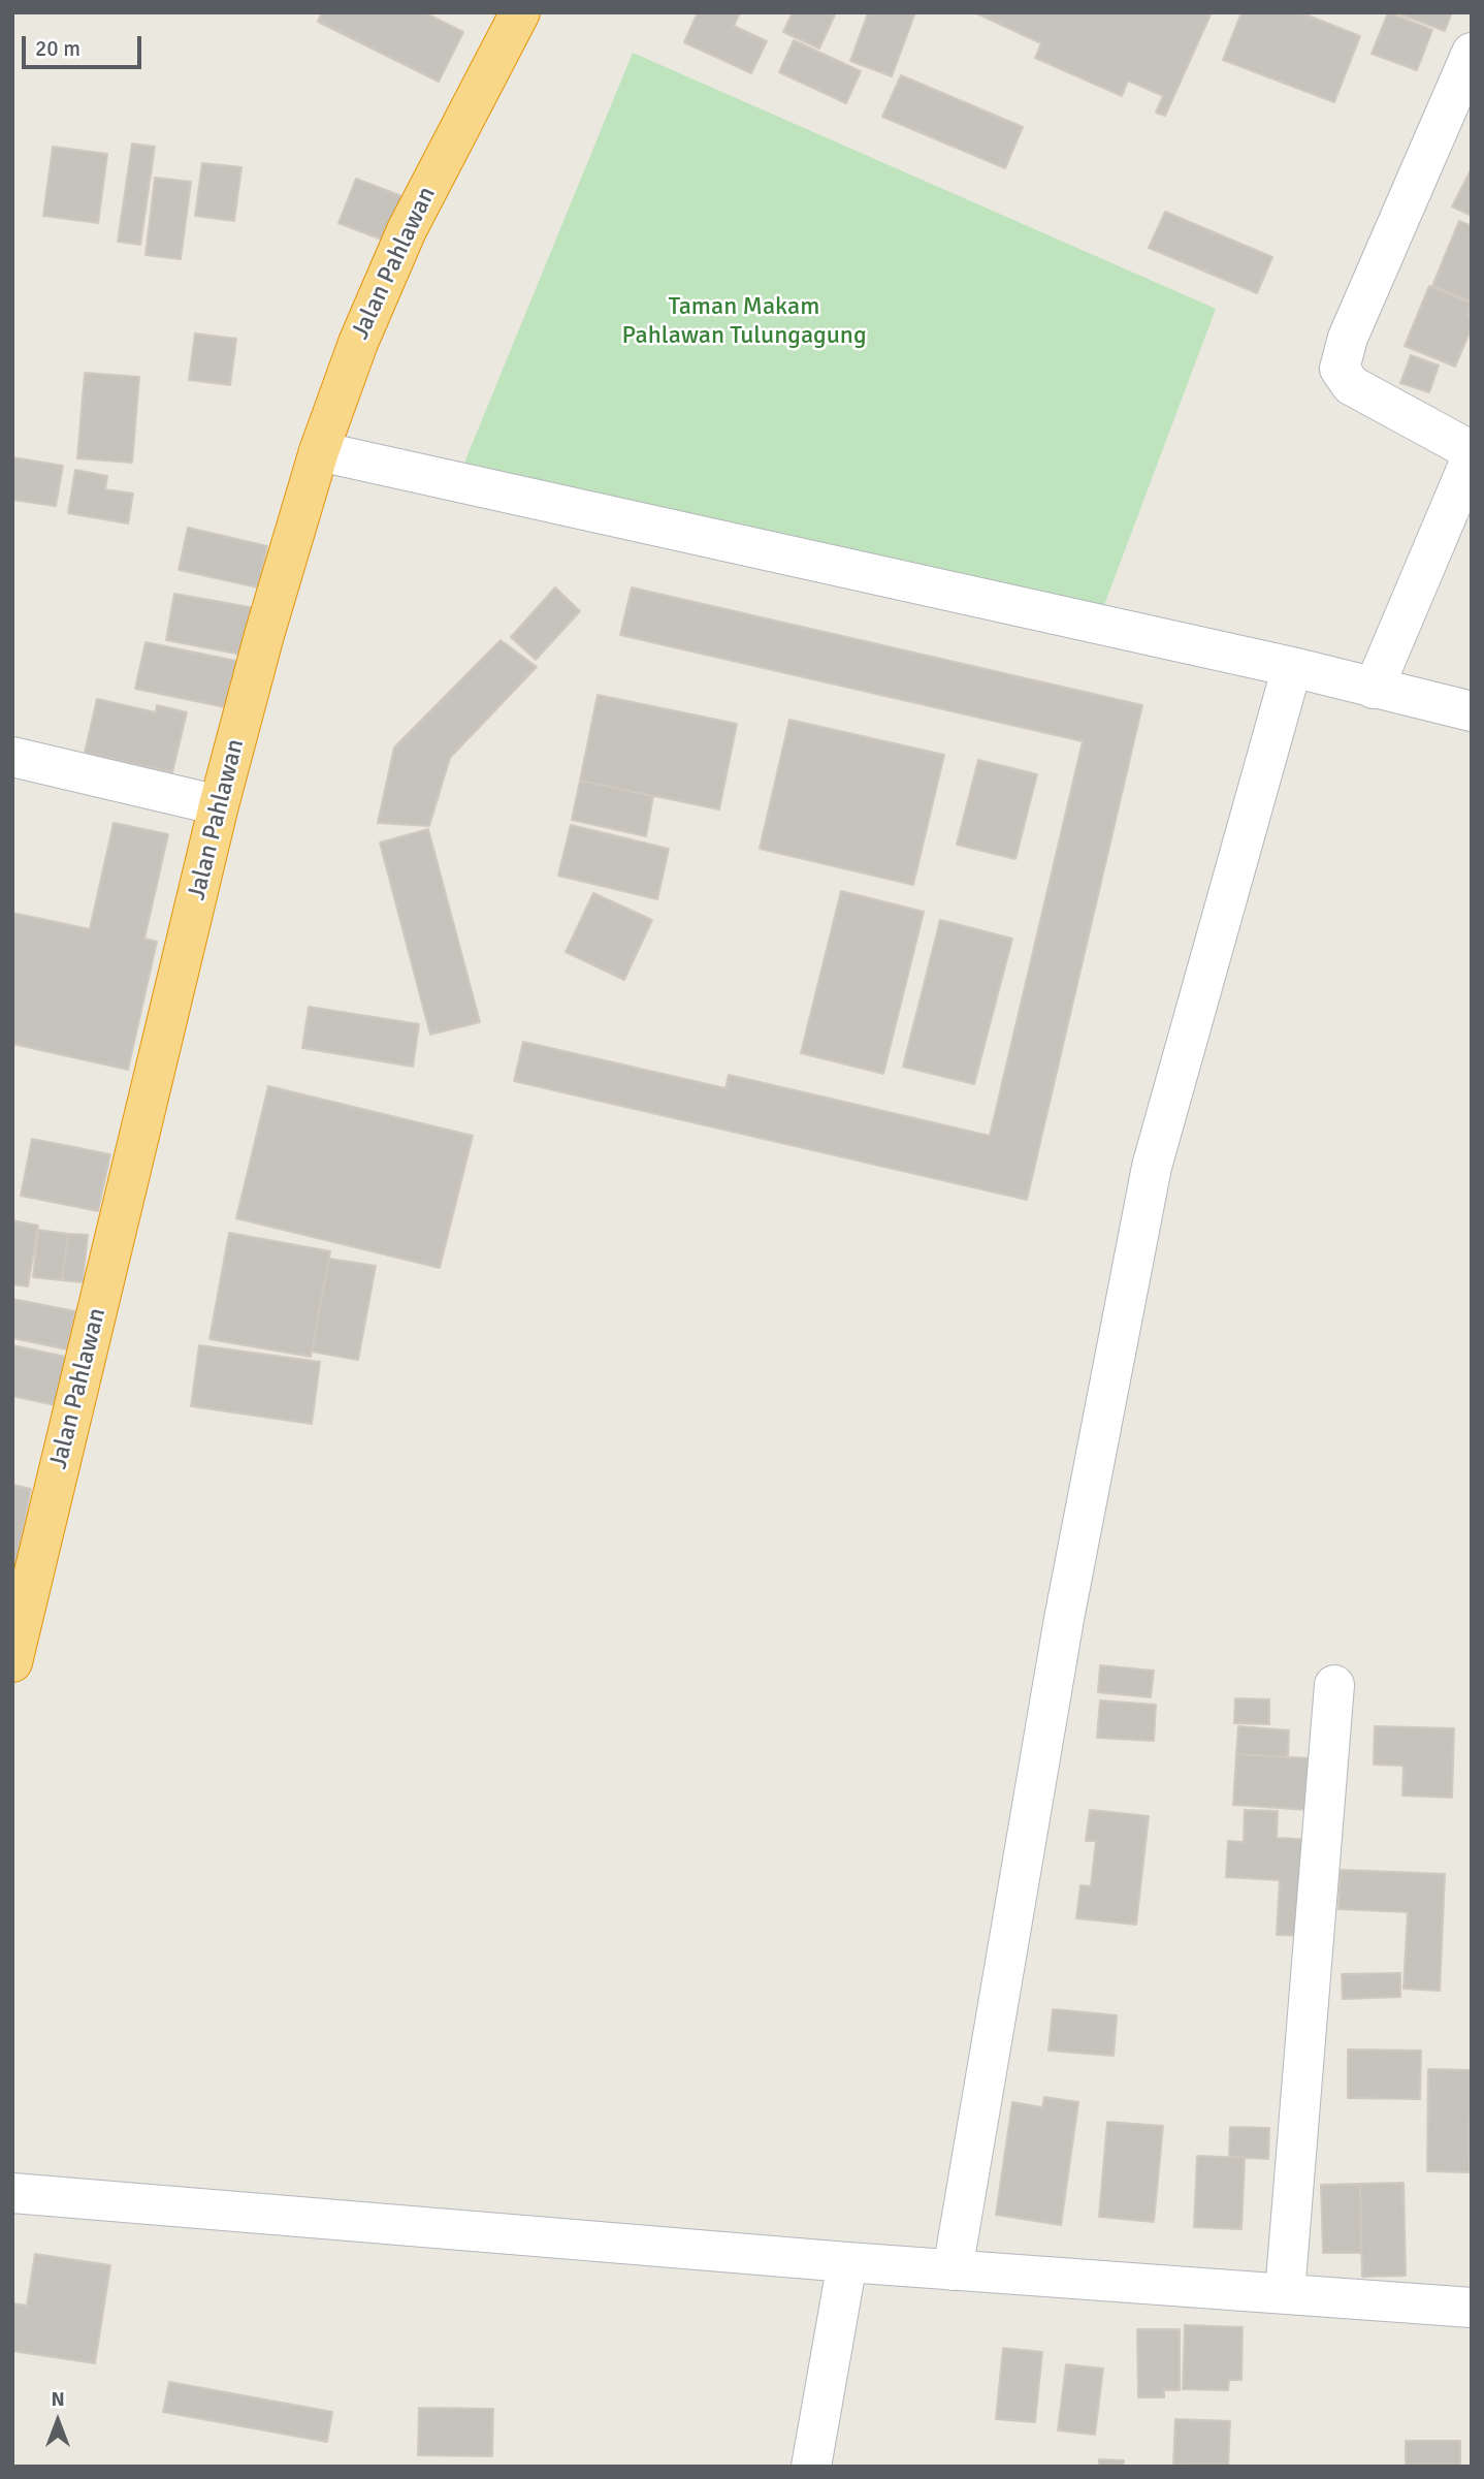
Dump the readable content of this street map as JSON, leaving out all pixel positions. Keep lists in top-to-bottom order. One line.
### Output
{"streets":{"highway":["Jalan Pahlawan"]},"parks":["Taman Makam Pahlawan Tulungagung"],"scale_bar":"20 m","north":"top"}
